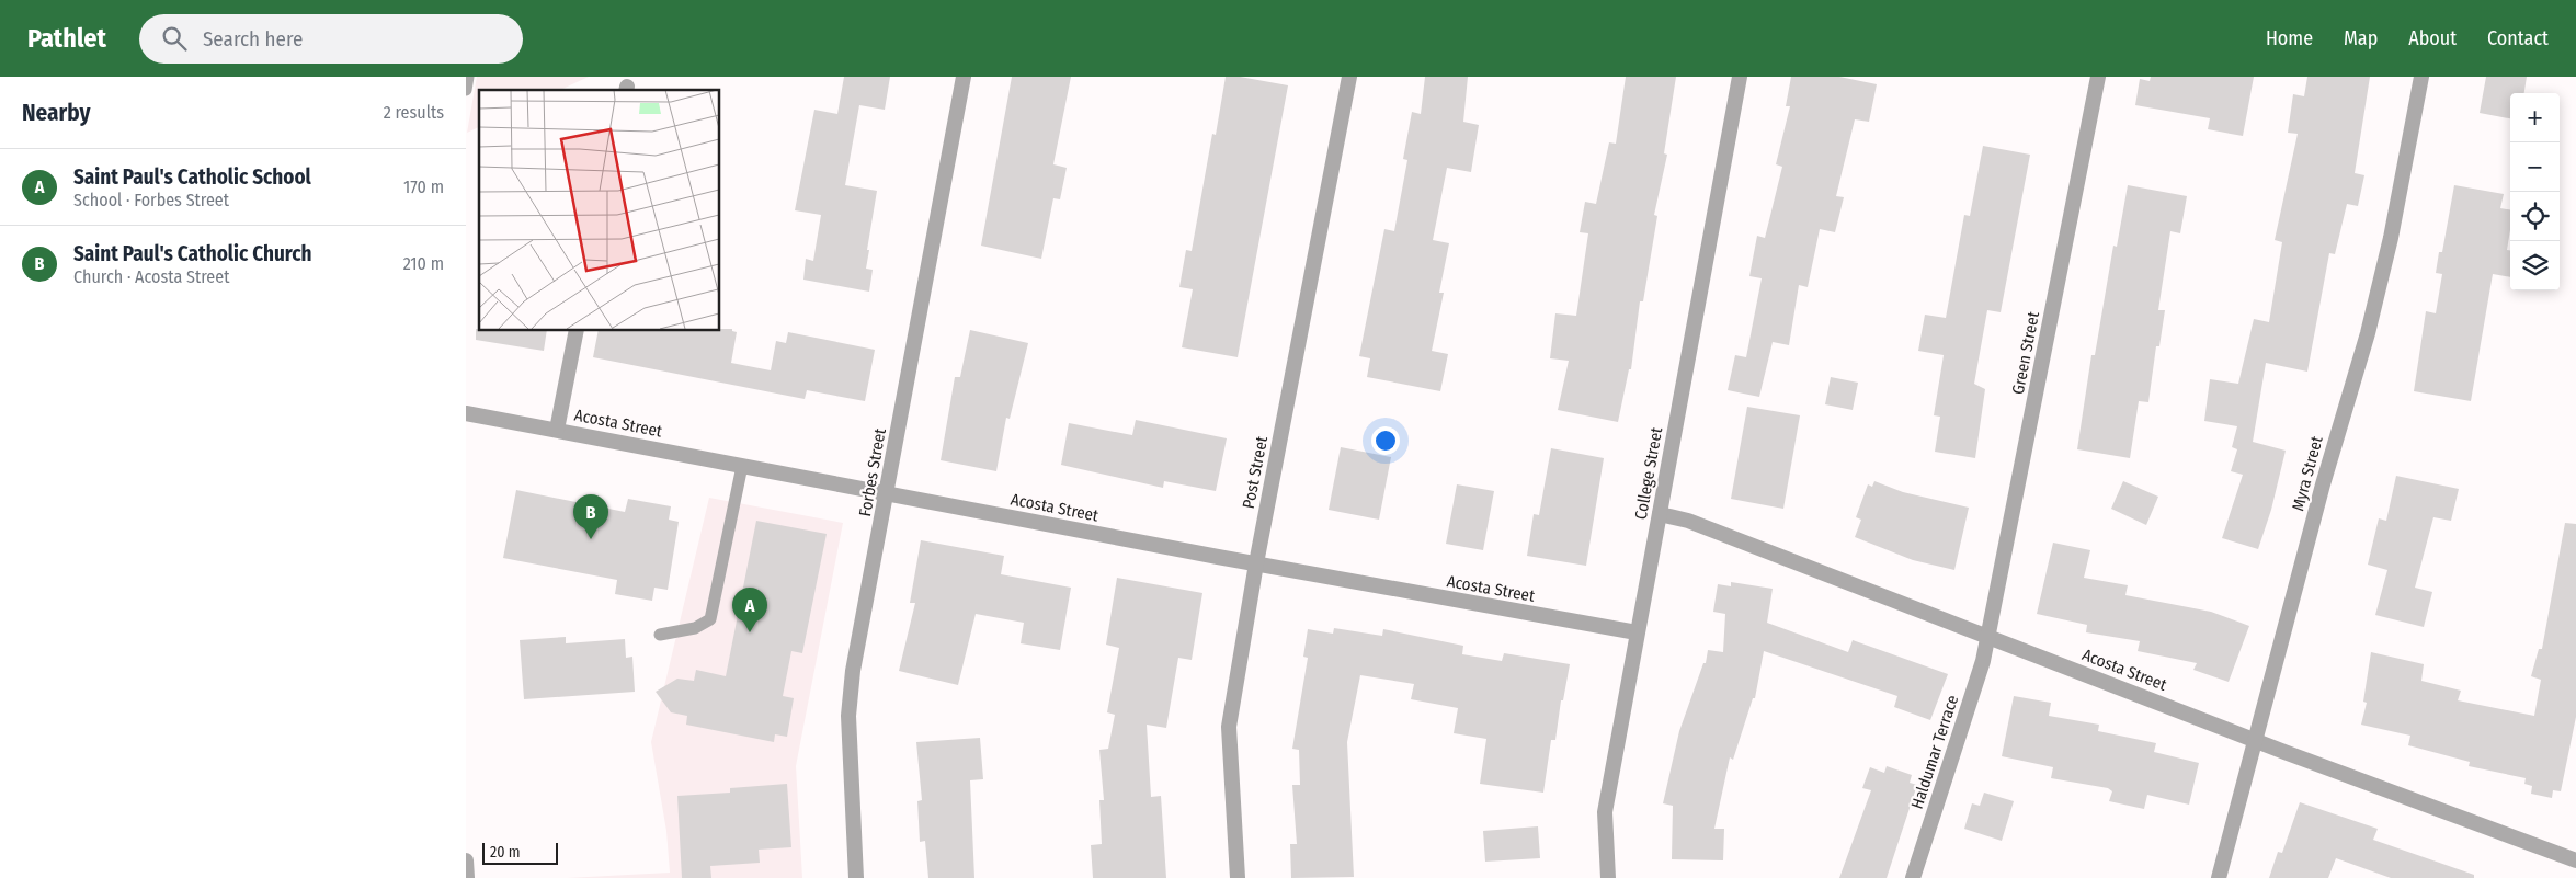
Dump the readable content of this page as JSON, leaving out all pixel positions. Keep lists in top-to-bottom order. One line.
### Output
{"streets":{"street":["Green Street","Acosta Street","Forbes Street","Post Street","College Street","Myra Street","Haldumar Terrace"]},"crossings":[["Green Street","Acosta Street"],["Green Street","Haldumar Terrace"],["Acosta Street","Forbes Street"],["Acosta Street","Post Street"],["Acosta Street","College Street"],["Acosta Street","Myra Street"],["Acosta Street","Haldumar Terrace"]],"scale_bar":"20 m","page":{"header":"Pathlet","search":"Search here","nav":["Home","Map","About","Contact"],"heading":["Nearby","2 results"],"map_buttons":["+","−"],"list":[{"mark":"A","name":"Saint Paul's Catholic School","note":"School · Forbes Street","value":"170 m"},{"mark":"B","name":"Saint Paul's Catholic Church","note":"Church · Acosta Street","value":"210 m"}],"pins":["B","A"],"scale":"20 m"}}
